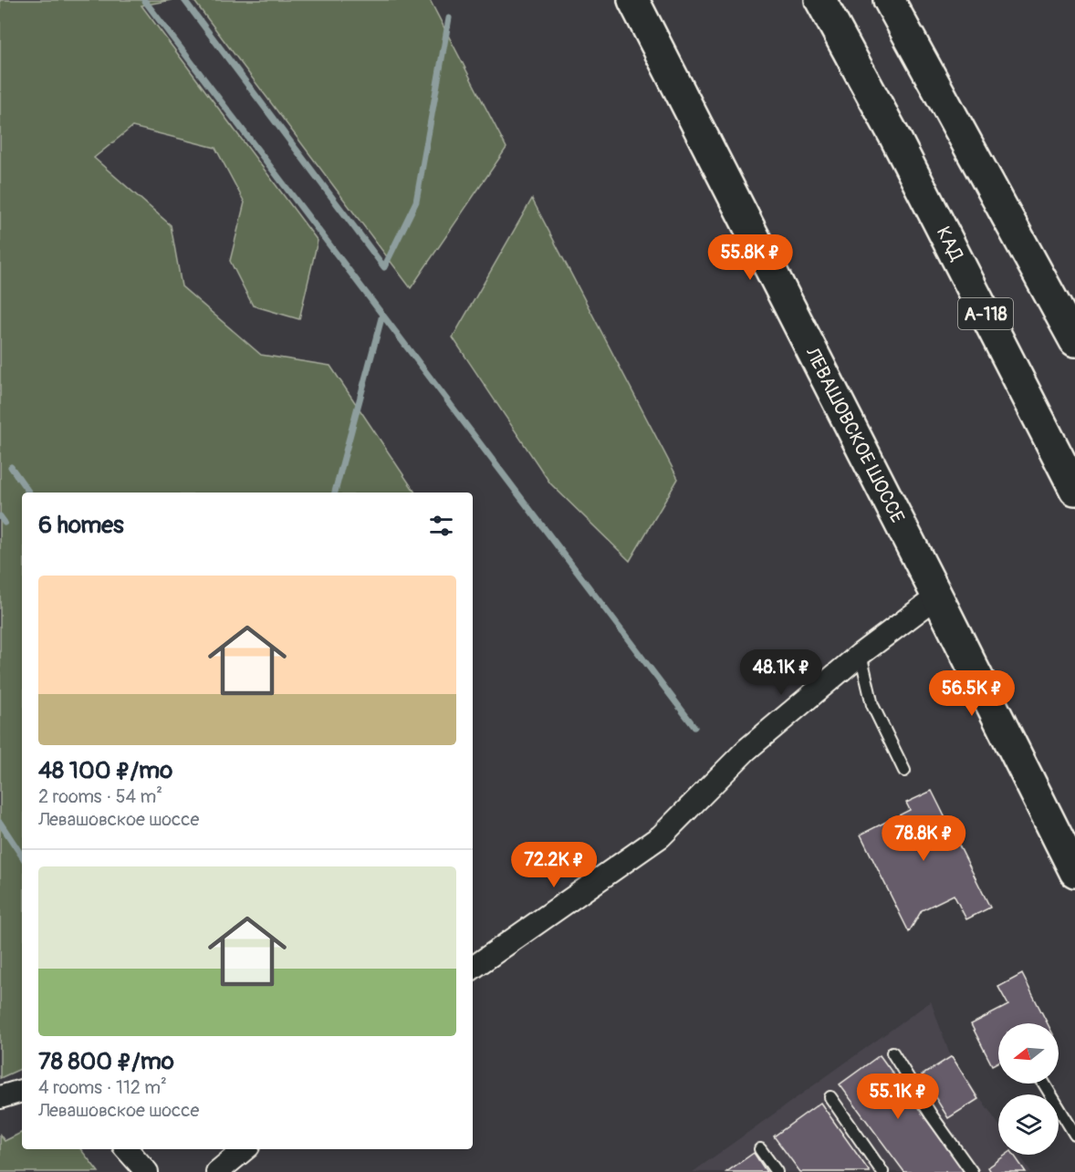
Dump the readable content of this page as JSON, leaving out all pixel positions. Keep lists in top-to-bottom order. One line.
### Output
{"streets":{"main road":["КАД","А-118","ЛЕВАШОВСКОЕ ШОССЕ"]},"north":"left","page":{"price":["55.8K ₽","48.1K ₽","56.5K ₽","78.8K ₽","72.2K ₽","55.1K ₽"],"heading":"6 homes","list":[{"name":"48 100 ₽/mo","note":"2 rooms · 54 m² · Левашовское шоссе"},{"name":"78 800 ₽/mo","note":"4 rooms · 112 m² · Левашовское шоссе"}]}}
